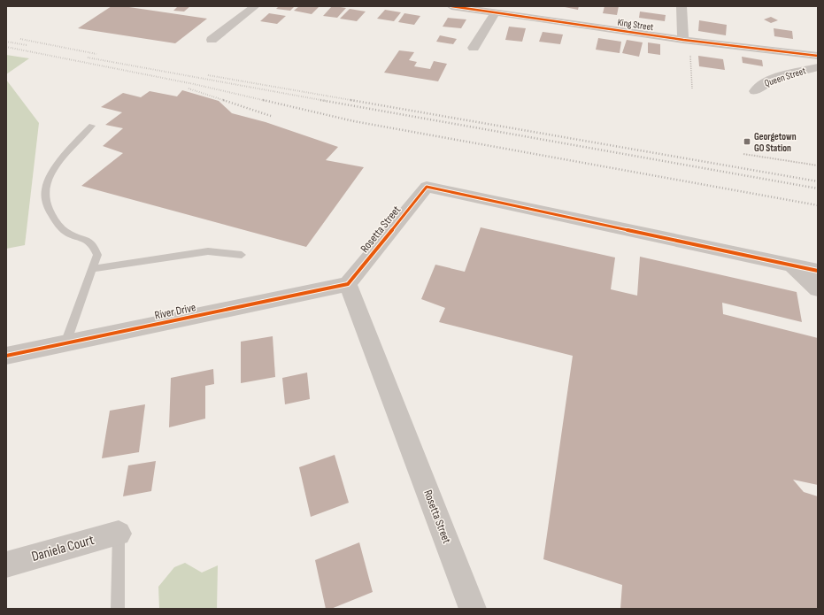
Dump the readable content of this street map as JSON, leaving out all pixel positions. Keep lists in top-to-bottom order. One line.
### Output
{"streets":{"street":["King Street","Queen Street","Rosetta Street","River Drive","Daniela Court"]},"crossings":[["Rosetta Street","River Drive"]],"places":{"transit":["Georgetown GO Station"]}}
